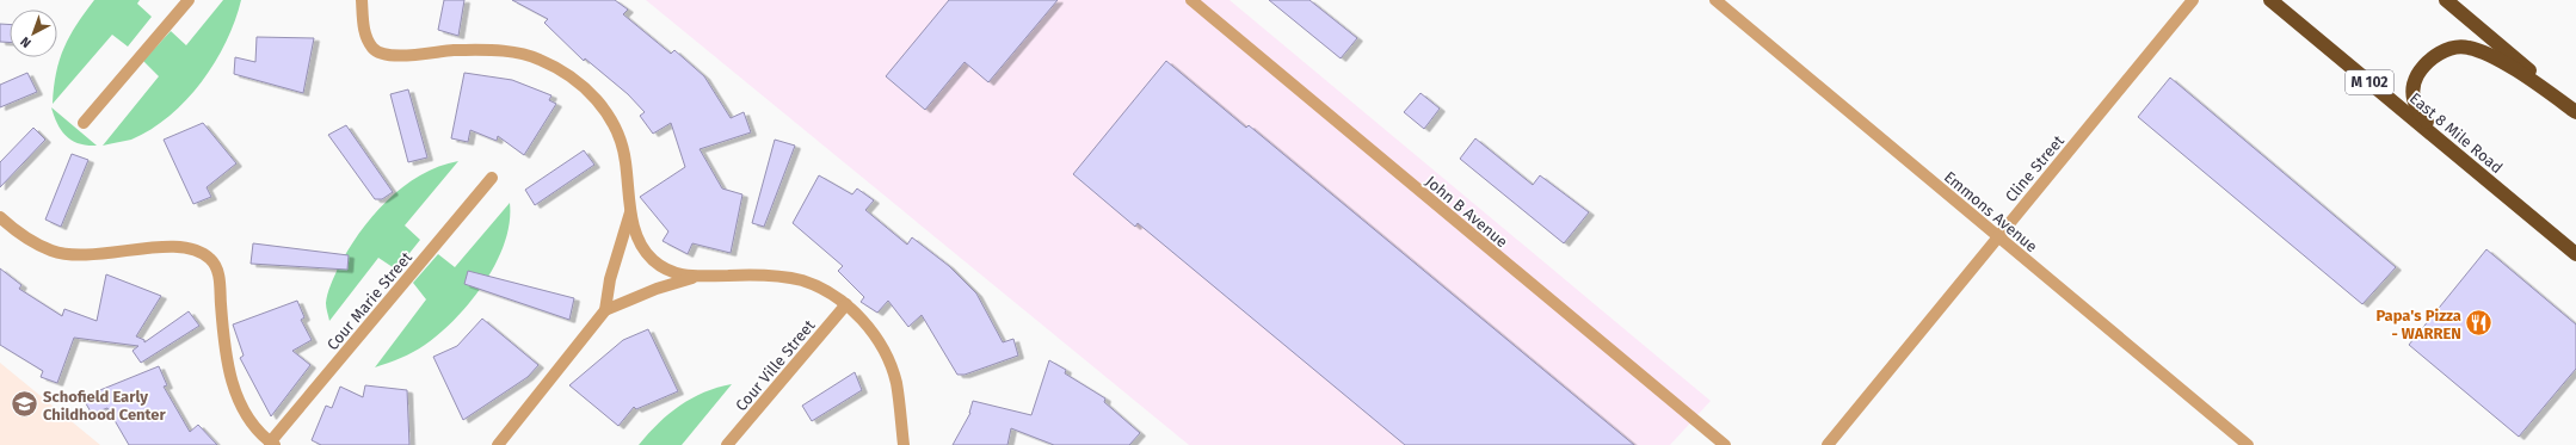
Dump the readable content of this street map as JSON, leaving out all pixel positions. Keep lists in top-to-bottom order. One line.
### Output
{"streets":{"highway":["M 102","East 8 Mile Road"],"street":["Cline Street","John B Avenue","Emmons Avenue","Cour Marie Street","Cour Ville Street"]},"crossings":[["Cline Street","Emmons Avenue"]],"places":{"restaurant":["Papa's Pizza - WARREN"],"school or university":["Schofield Early Childhood Center"]},"north":"bottom left"}
